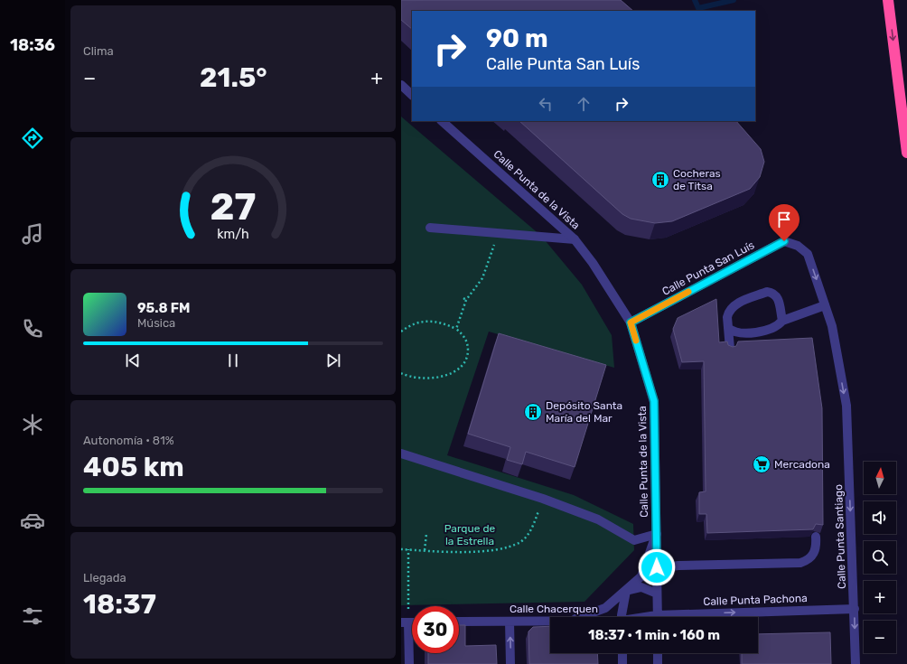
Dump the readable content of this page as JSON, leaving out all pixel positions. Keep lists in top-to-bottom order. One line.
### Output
{"streets":{"street":["Calle Punta de la Vista","Calle Punta San Luís","Calle Punta Santiago","Calle Punta Pachona","Calle Chacerquen"]},"crossings":[["Calle Punta de la Vista","Calle Punta San Luís"],["Calle Punta San Luís","Calle Punta Santiago"],["Calle Punta Santiago","Calle Punta Pachona"]],"one_way":["Calle Punta Santiago","Calle Punta Pachona"],"parks":["Parque de la Estrella"],"places":{"building":["Cocheras de Titsa","Depósito Santa María del Mar"],"supermarket":["Mercadona"]},"north":"top","page":{"tabs":"18:36","tile":["Clima",["Autonomía · 81%","405 km"],["Llegada","18:37"]],"turn":["90 m","Calle Punta San Luís"],"heat":["−","21.5°","+"],"song":["95.8 FM","Música"],"map_buttons":["+","−"],"limit":"30","trip":"18:37 · 1 min · 160 m","gauge":["27","km/h"]}}
